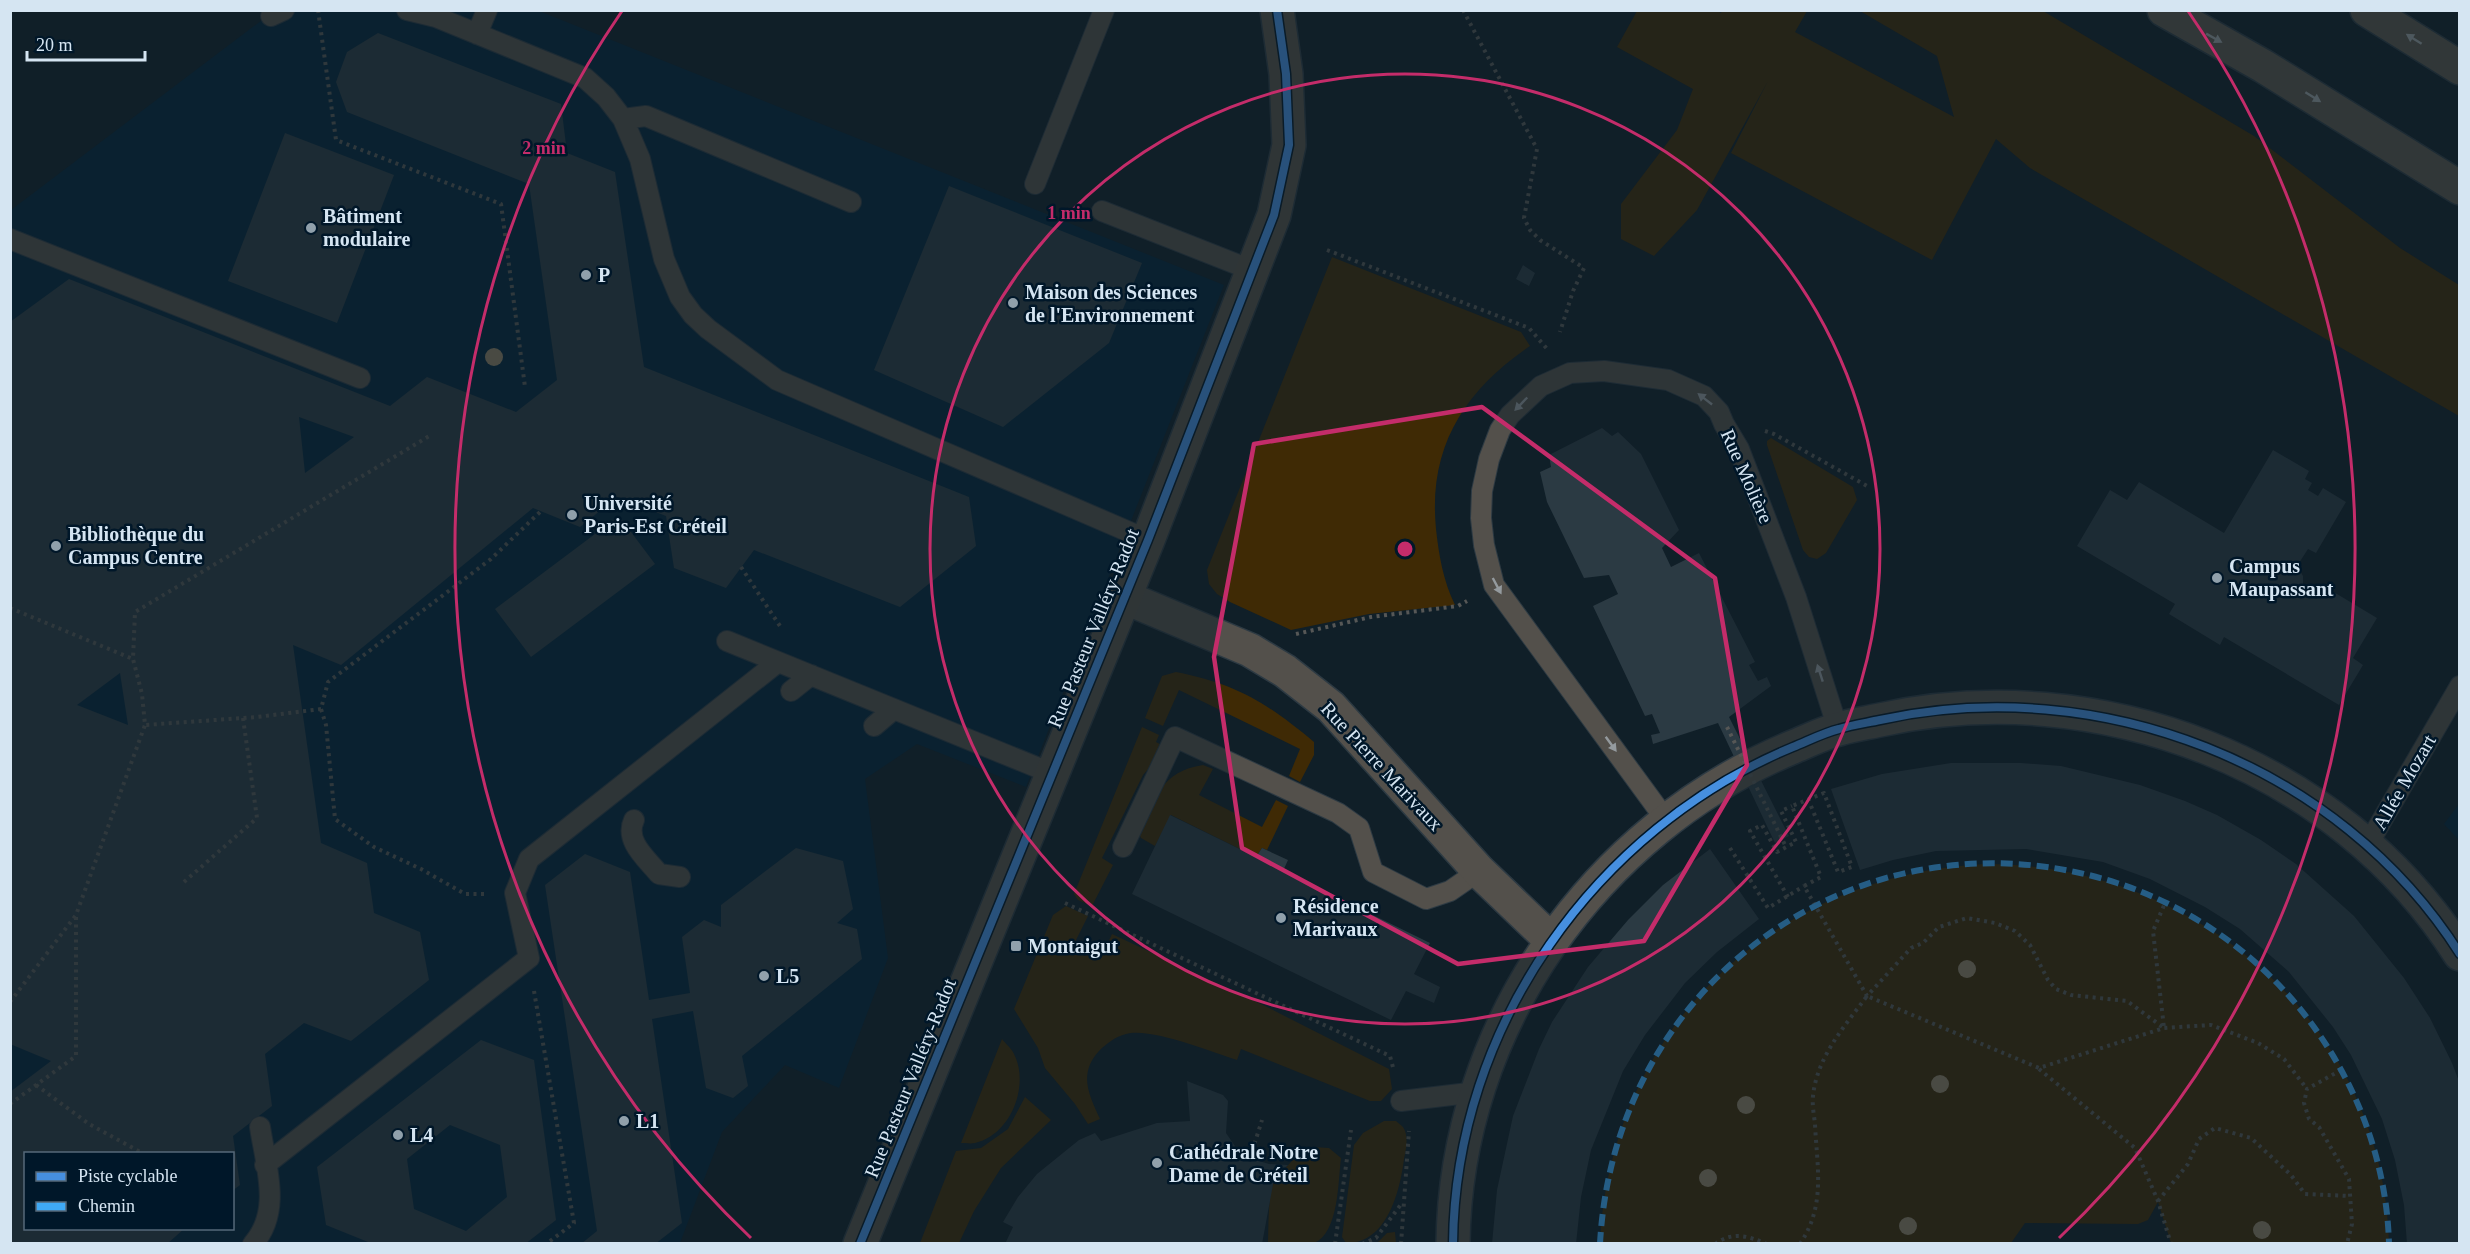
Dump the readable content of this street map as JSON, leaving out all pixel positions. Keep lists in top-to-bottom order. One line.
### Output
{"streets":{"street":["Rue Pasteur Valléry-Radot","Rue Pierre Marivaux"],"lane":["Rue Molière","Allée Mozart"]},"crossings":[["Rue Pasteur Valléry-Radot","Rue Pierre Marivaux"]],"places":{"other":["Bâtiment modulaire","P","Maison des Sciences de l'Environnement","Université Paris-Est Créteil","Bibliothèque du Campus Centre","Campus Maupassant","Résidence Marivaux","L5","L1","L4","Cathédrale Notre Dame de Créteil"],"transit":["Montaigut"]},"legend":["Piste cyclable","Chemin"],"scale_bar":"20 m","rings":["2 min","1 min"]}
